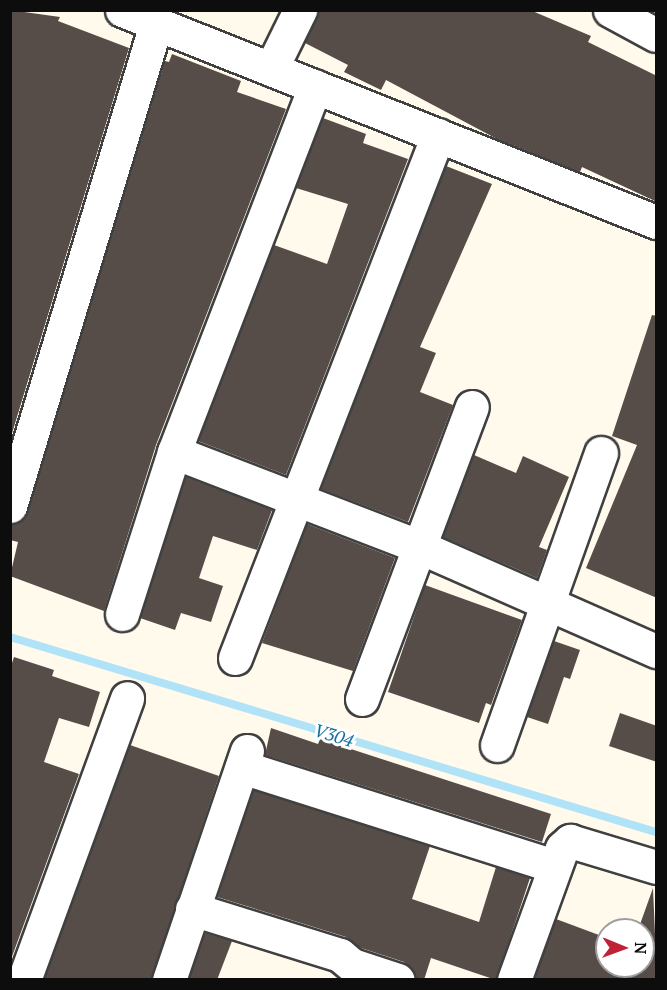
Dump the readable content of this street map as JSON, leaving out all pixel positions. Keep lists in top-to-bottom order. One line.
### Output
{"water":["V304"],"north":"right"}
